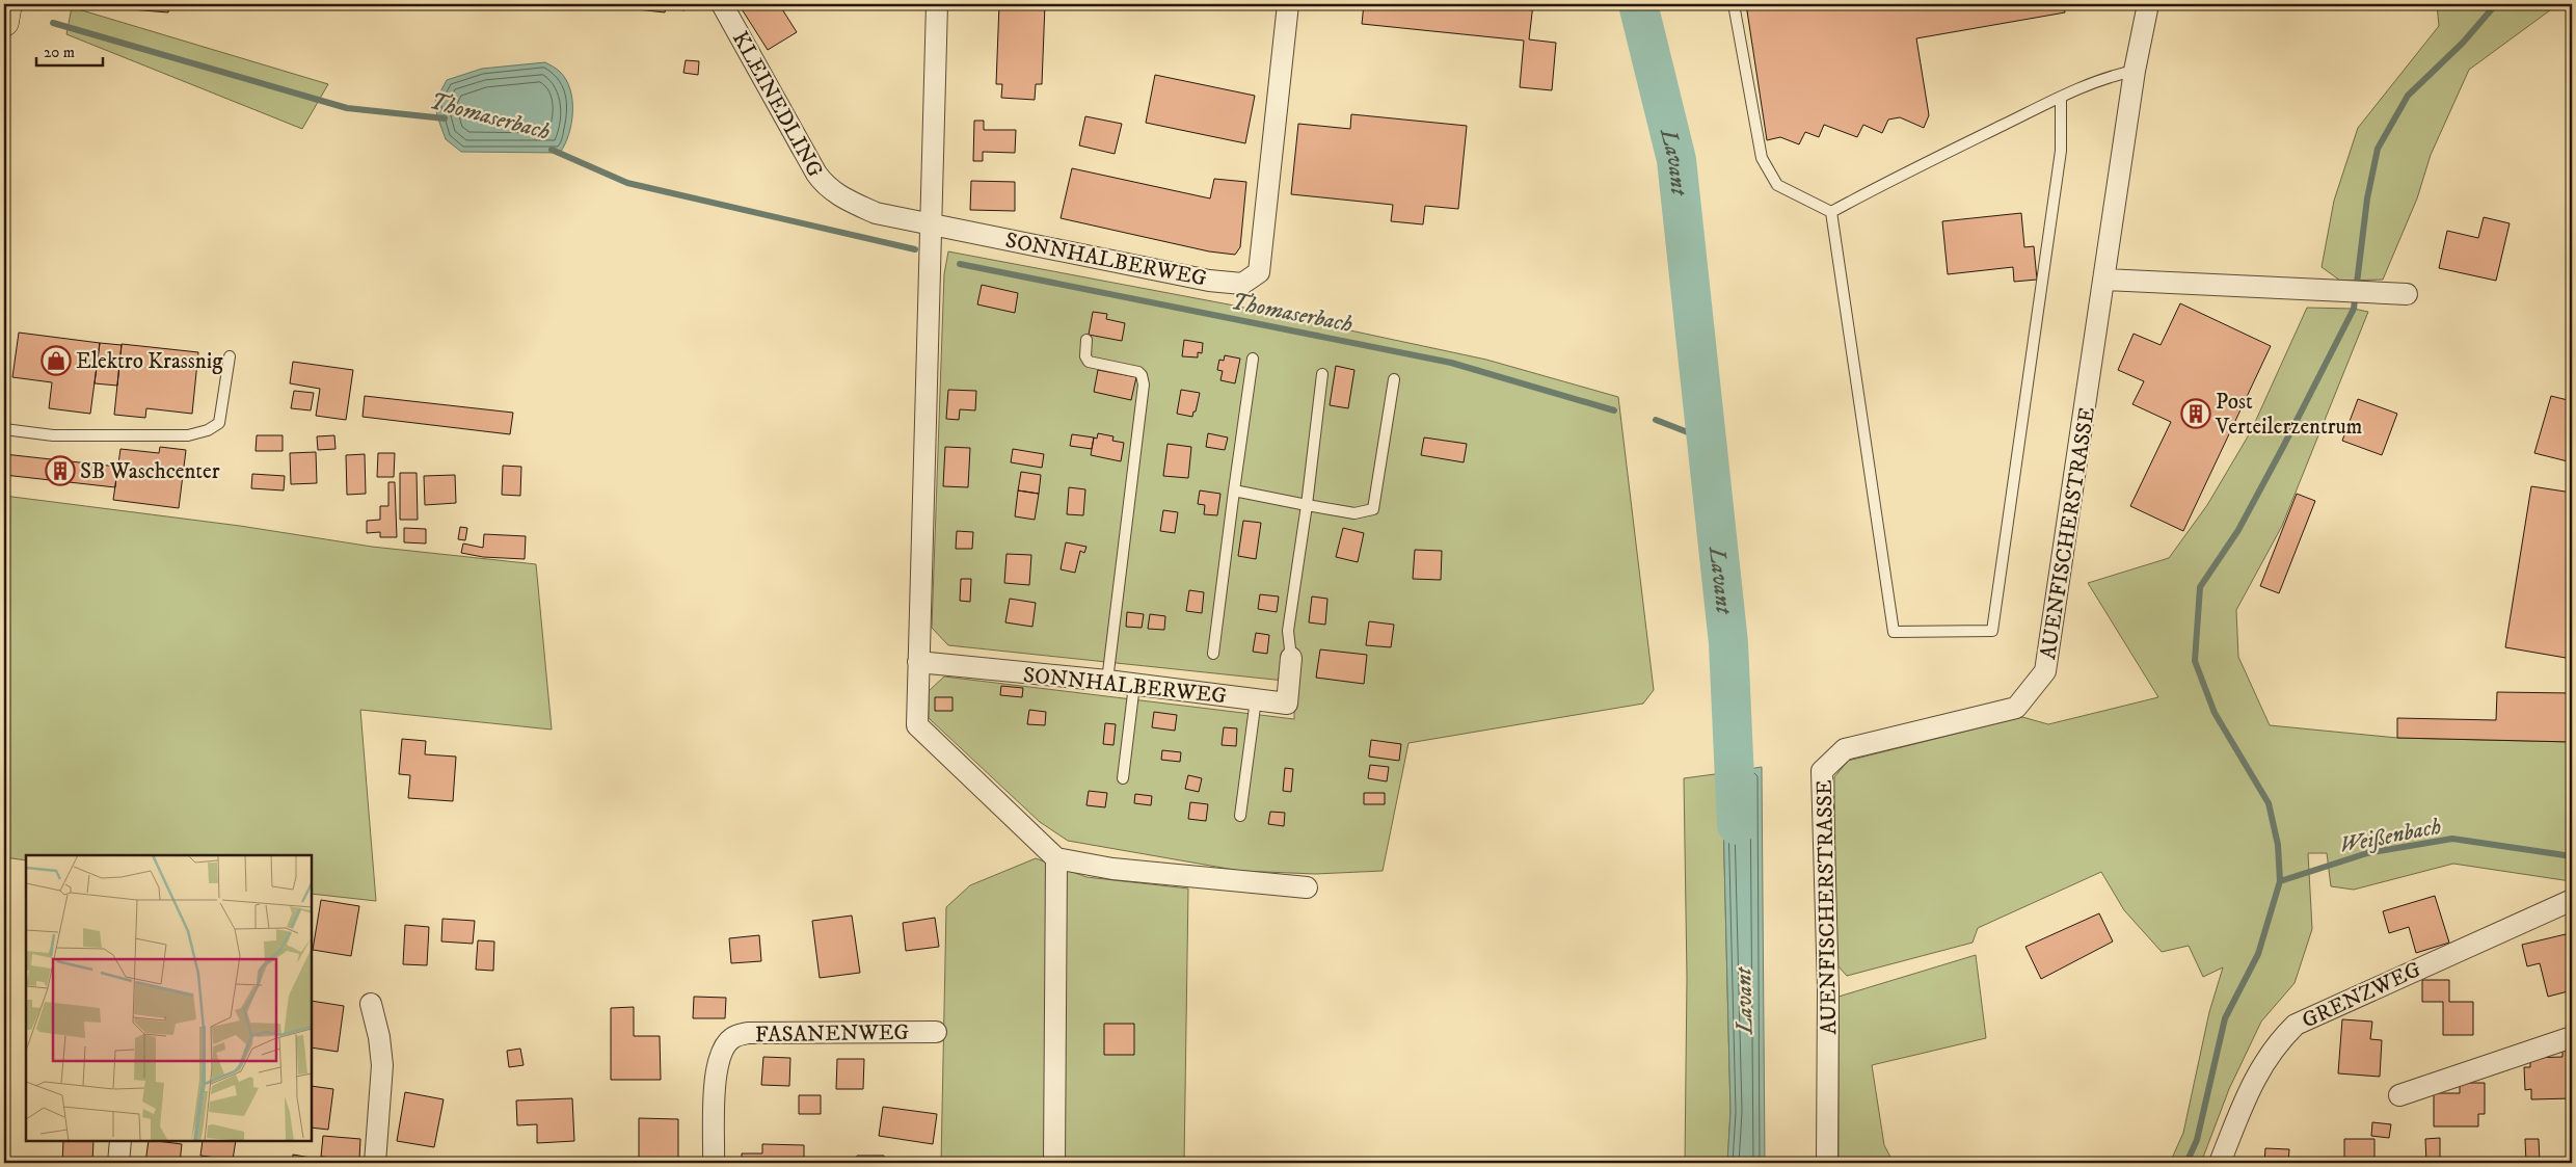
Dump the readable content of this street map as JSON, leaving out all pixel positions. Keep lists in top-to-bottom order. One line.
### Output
{"streets":{"street":["KLEINEDLING","SONNHALBERWEG","AUENFISCHERSTRASSE","GRENZWEG","FASANENWEG"]},"crossings":[["KLEINEDLING","SONNHALBERWEG"]],"water":["Thomaserbach","Lavant","Weißenbach"],"places":{"shop":["Elektro Krassnig"],"building":["Post Verteilerzentrum","SB Waschcenter"]},"scale_bar":"20 m"}
